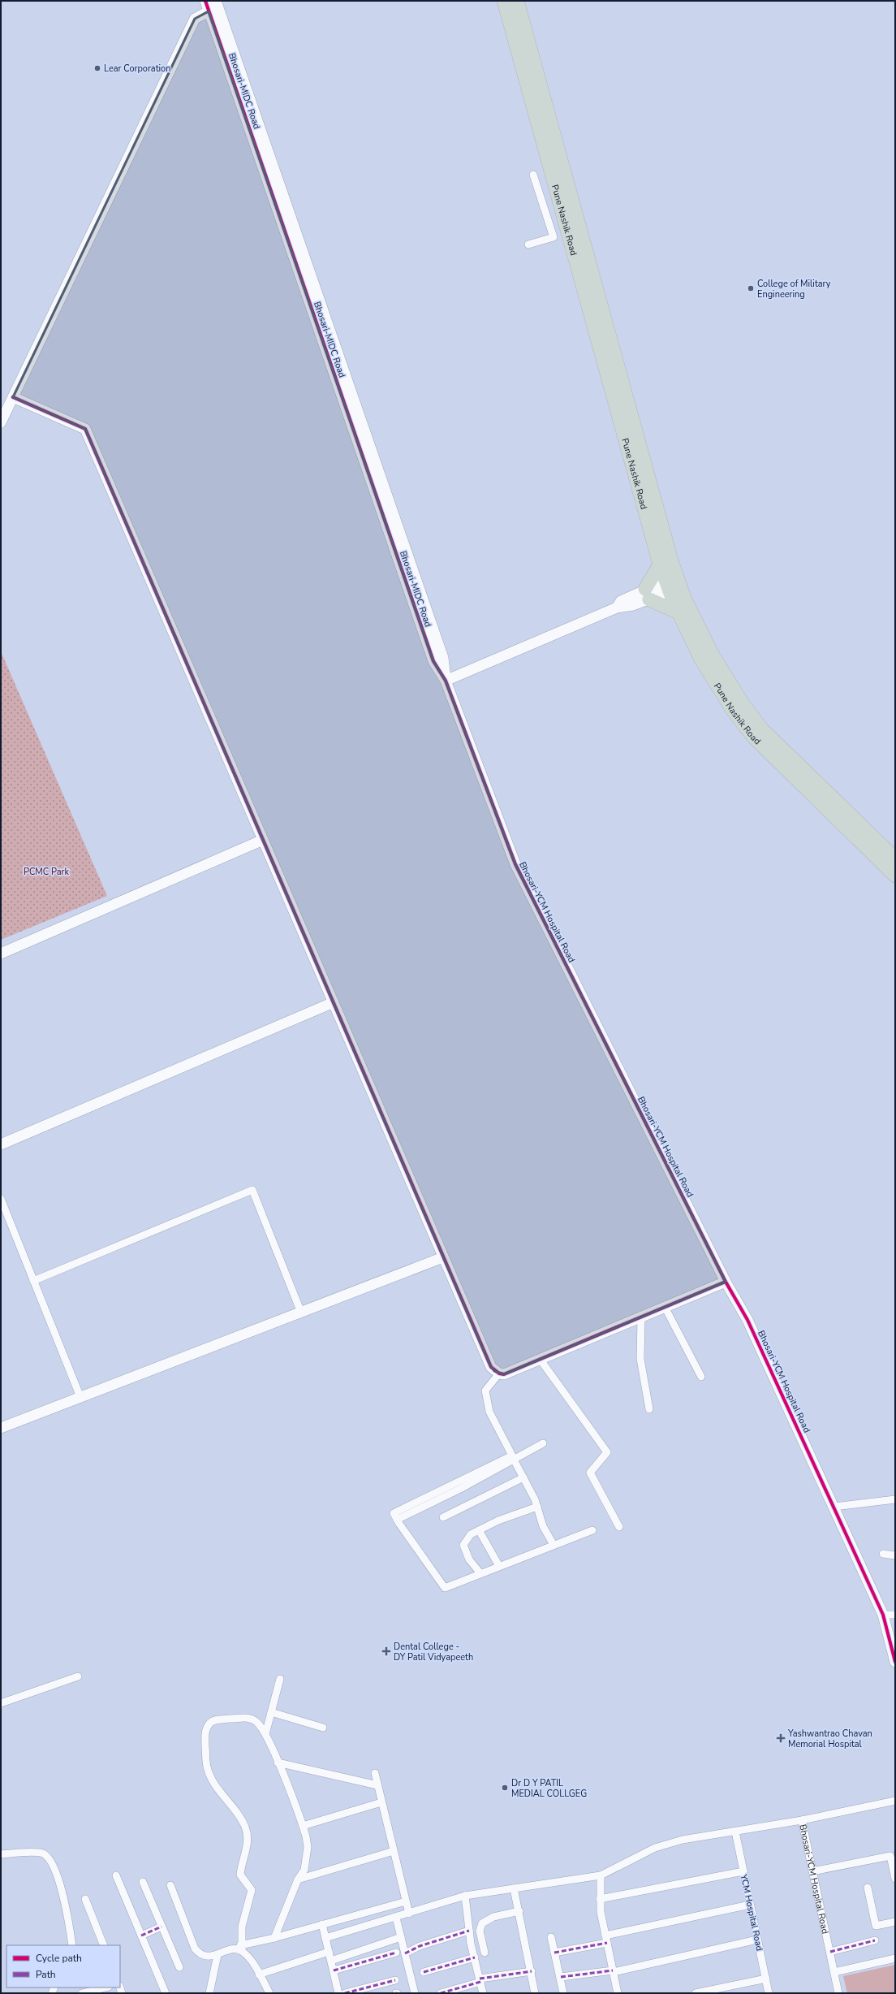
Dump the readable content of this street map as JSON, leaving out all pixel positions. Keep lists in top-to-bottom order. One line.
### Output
{"streets":{"highway":["Pune Nashik Road"],"street":["Bhosari-MIDC Road","Bhosari-YCM Hospital Road","YCM Hospital Road"]},"crossings":[["Bhosari-MIDC Road","Bhosari-YCM Hospital Road"]],"parks":["PCMC Park"],"places":{"other":["Lear Corporation","College of Military Engineering","Dr D Y PATIL MEDIAL COLLGEG"],"health":["Dental College - DY Patil Vidyapeeth","Yashwantrao Chavan Memorial Hospital"]},"legend":["Cycle path","Path"]}
